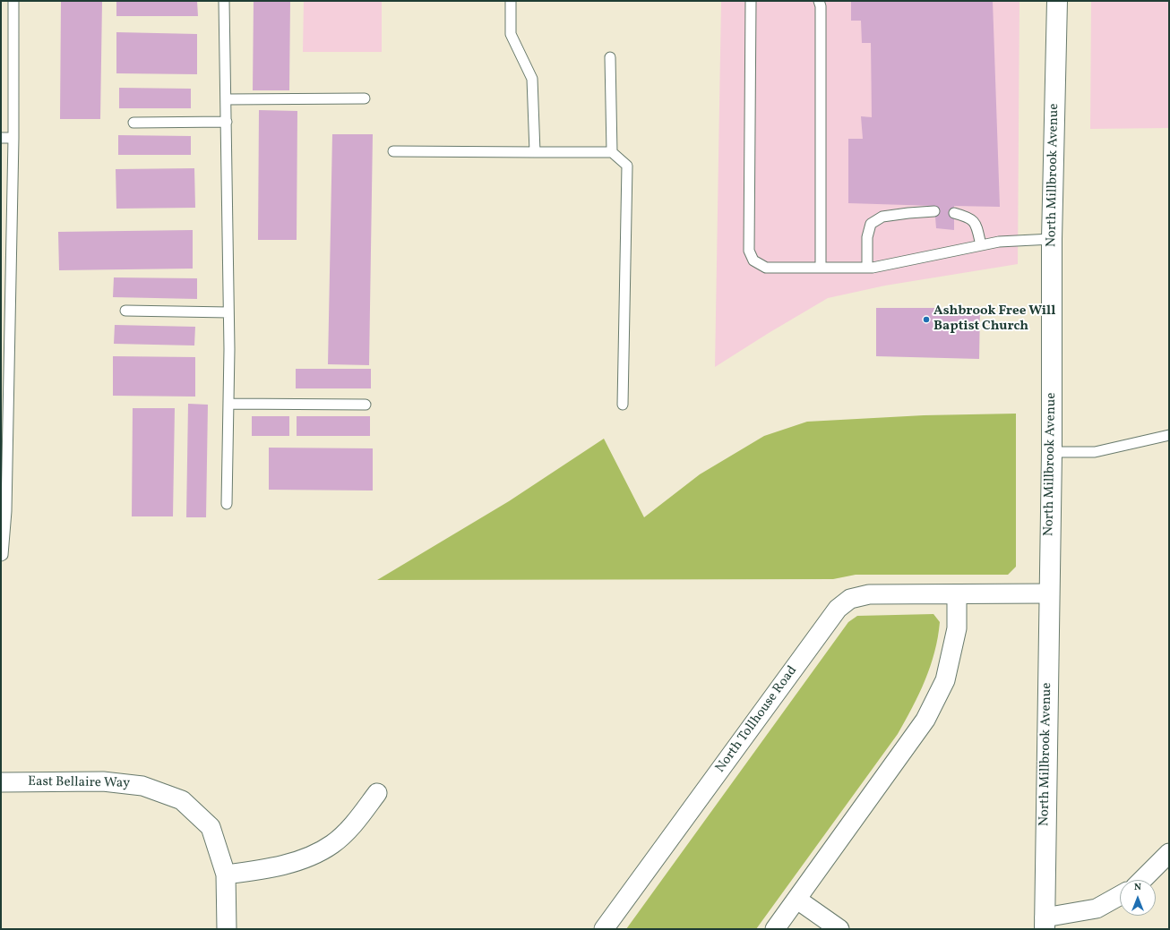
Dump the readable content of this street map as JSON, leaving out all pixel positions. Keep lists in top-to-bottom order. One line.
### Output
{"streets":{"street":["North Millbrook Avenue","North Tollhouse Road","East Bellaire Way"]},"crossings":[["North Millbrook Avenue","North Tollhouse Road"]],"places":["Ashbrook Free Will Baptist Church"],"north":"top"}
